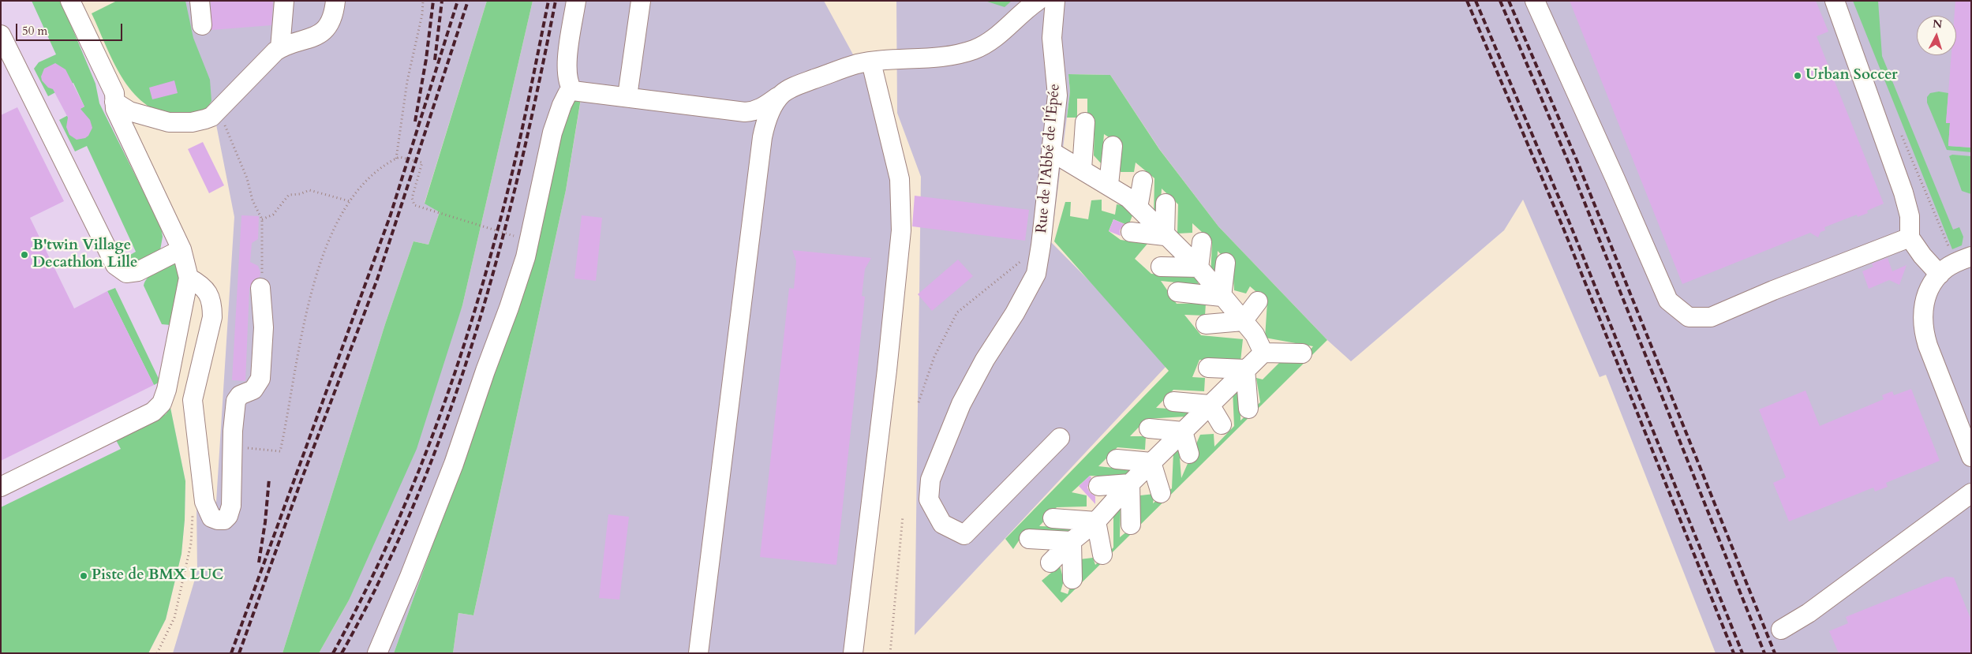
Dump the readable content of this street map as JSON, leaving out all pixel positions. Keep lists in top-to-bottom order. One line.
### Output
{"streets":{"street":["Rue de l'Abbé de l'Épée"]},"places":["Urban Soccer","B'twin Village Decathlon Lille","Piste de BMX LUC"],"scale_bar":"50 m","north":"top"}
